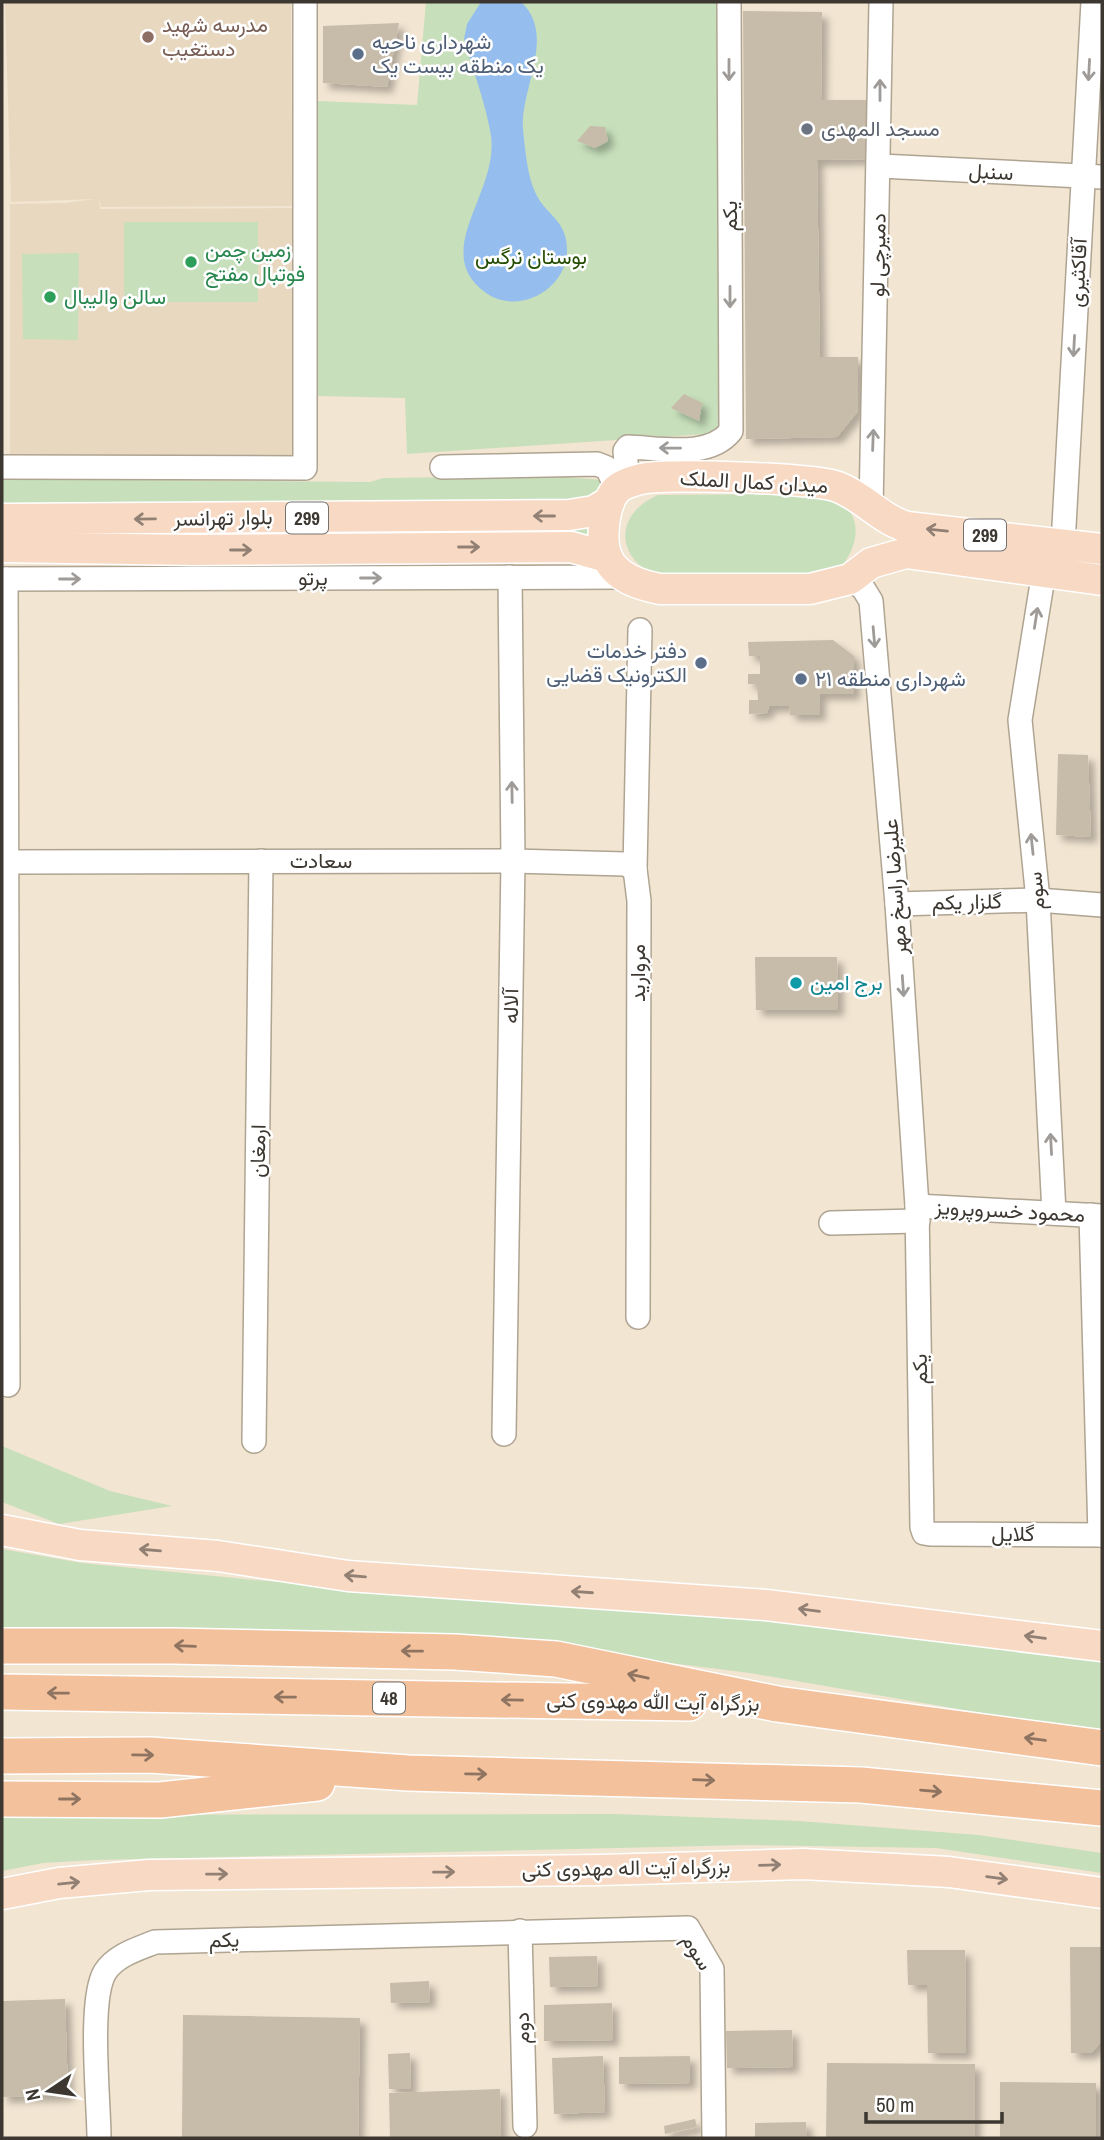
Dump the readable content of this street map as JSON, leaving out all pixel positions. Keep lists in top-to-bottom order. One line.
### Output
{"streets":{"highway":["48","بزرگراه آیت الله مهدوی کنی"],"main road":["میدان کمال الملک","بلوار تهرانسر","299","بزرگراه آیت اله مهدوی کنی"],"street":["سنبل","یکم","دمیرچی لو","آقاکثیری","پرتو","سعادت","علیرضا راسخ مهر","سوم","گلزار یکم","مروارید","آلاله","ارمغان","محمود خسروپرویز","گلایل","دوم"]},"crossings":[["سنبل","دمیرچی لو"],["سنبل","آقاکثیری"],["یکم","میدان کمال الملک"],["یکم","بلوار تهرانسر"],["یکم","علیرضا راسخ مهر"],["یکم","سوم"],["یکم","محمود خسروپرویز"],["یکم","گلایل"],["یکم","دوم"],["دمیرچی لو","میدان کمال الملک"],["دمیرچی لو","299"],["آقاکثیری","299"],["میدان کمال الملک","بلوار تهرانسر"],["میدان کمال الملک","299"],["بلوار تهرانسر","پرتو"],["299","علیرضا راسخ مهر"],["299","سوم"],["پرتو","آلاله"],["سعادت","مروارید"],["سعادت","آلاله"],["سعادت","ارمغان"],["علیرضا راسخ مهر","گلزار یکم"],["علیرضا راسخ مهر","محمود خسروپرویز"],["سوم","گلزار یکم"],["سوم","محمود خسروپرویز"],["سوم","دوم"],["48","بزرگراه آیت الله مهدوی کنی"]],"one_way":["دمیرچی لو","آقاکثیری","پرتو","علیرضا راسخ مهر","سوم"],"parks":["بوستان نرگس"],"places":["مدرسه شهید دستغیب","شهرداری ناحیه یک منطقه بیست یک","مسجد المهدی","زمین چمن فوتبال مفتح","سالن والیبال","دفتر خدمات الکترونیک قضایی","شهرداری منطقه ۲۱","برج امین"],"scale_bar":"50 m","north":"left"}
